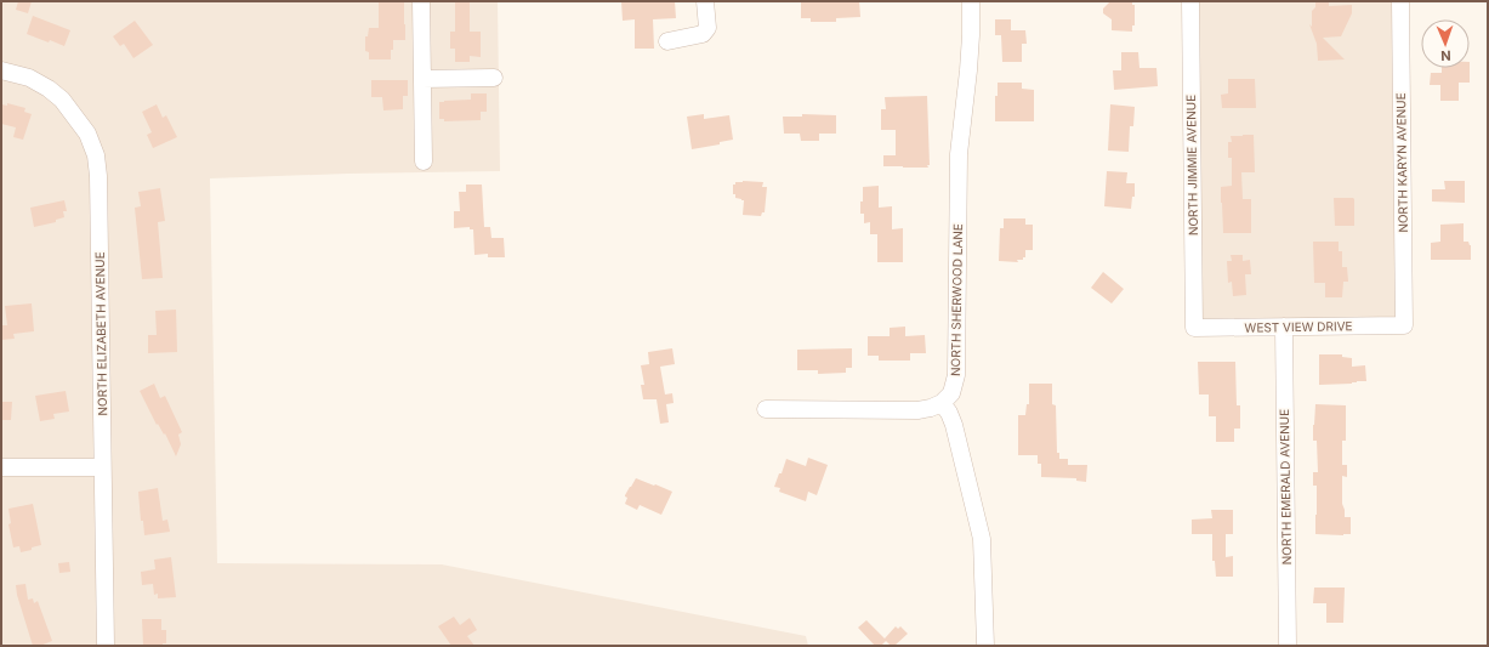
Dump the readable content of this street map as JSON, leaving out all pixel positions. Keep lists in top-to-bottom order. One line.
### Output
{"streets":{"street":["NORTH KARYN AVENUE","NORTH JIMMIE AVENUE","NORTH SHERWOOD LANE","WEST VIEW DRIVE","NORTH ELIZABETH AVENUE","NORTH EMERALD AVENUE"]},"crossings":[["NORTH KARYN AVENUE","WEST VIEW DRIVE"],["NORTH JIMMIE AVENUE","WEST VIEW DRIVE"],["WEST VIEW DRIVE","NORTH EMERALD AVENUE"]],"north":"bottom"}
